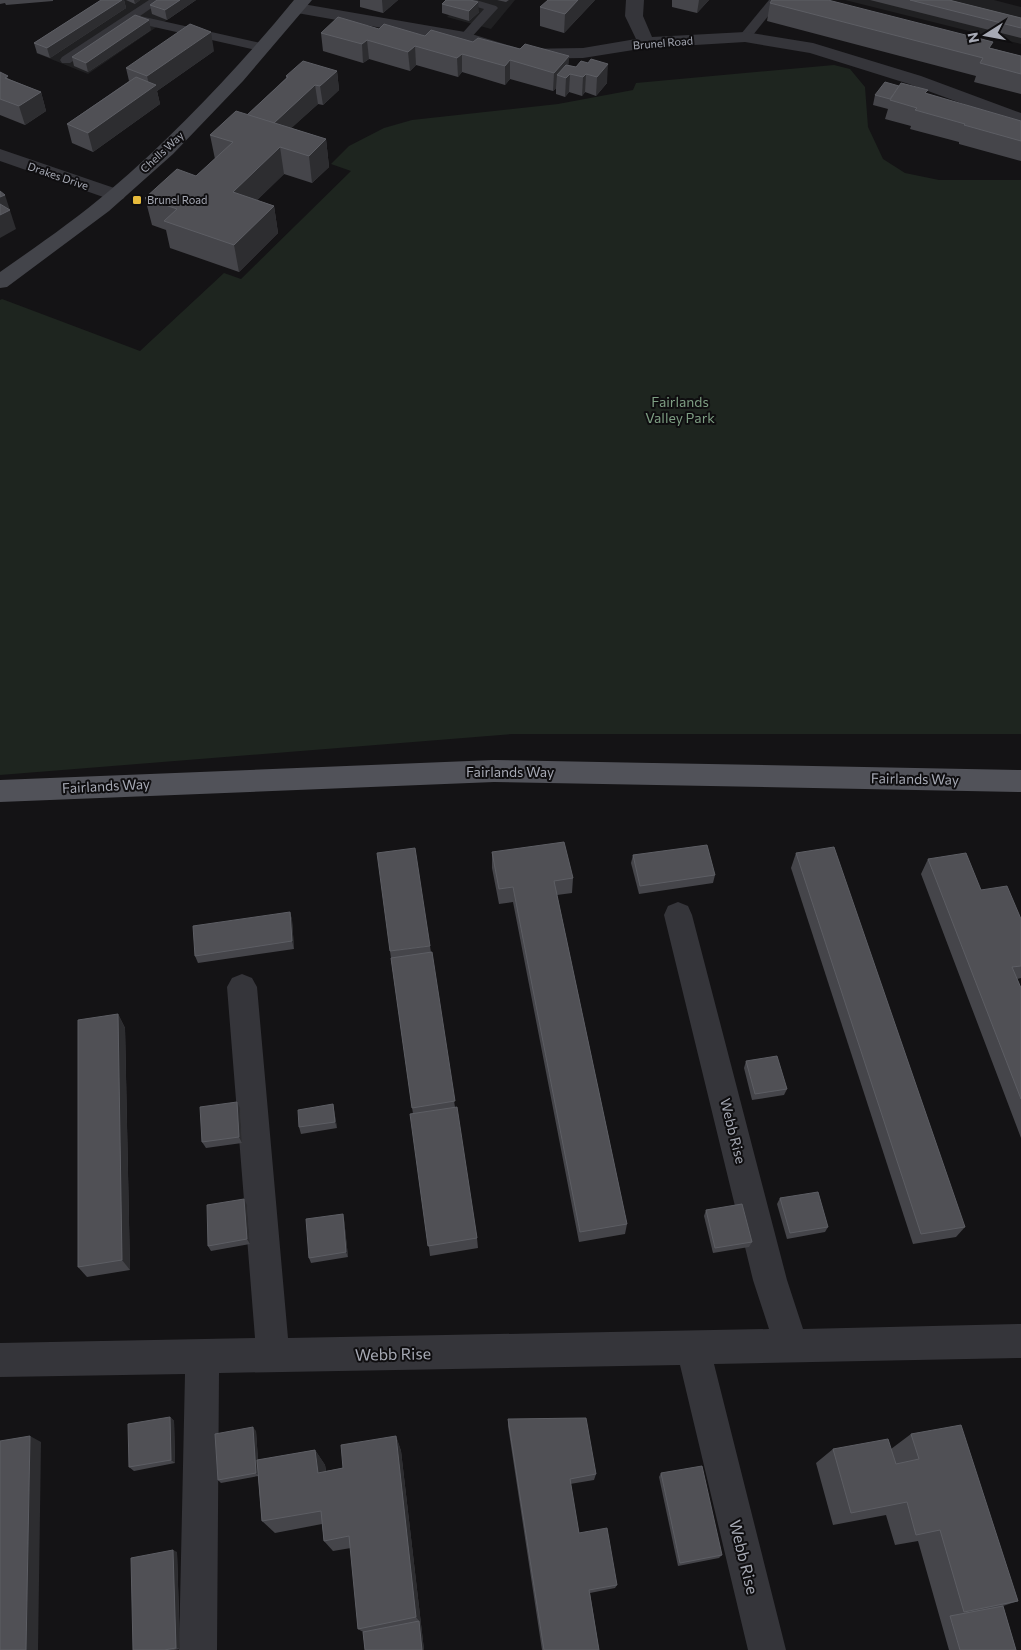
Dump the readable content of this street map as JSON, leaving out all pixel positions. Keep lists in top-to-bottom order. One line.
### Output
{"streets":{"main road":["Fairlands Way"],"street":["Brunel Road","Chells Way","Drakes Drive","Webb Rise"]},"crossings":[["Brunel Road","Chells Way"],["Chells Way","Drakes Drive"]],"parks":["Fairlands Valley Park"],"places":{"transit":["Brunel Road"]},"north":"left"}
